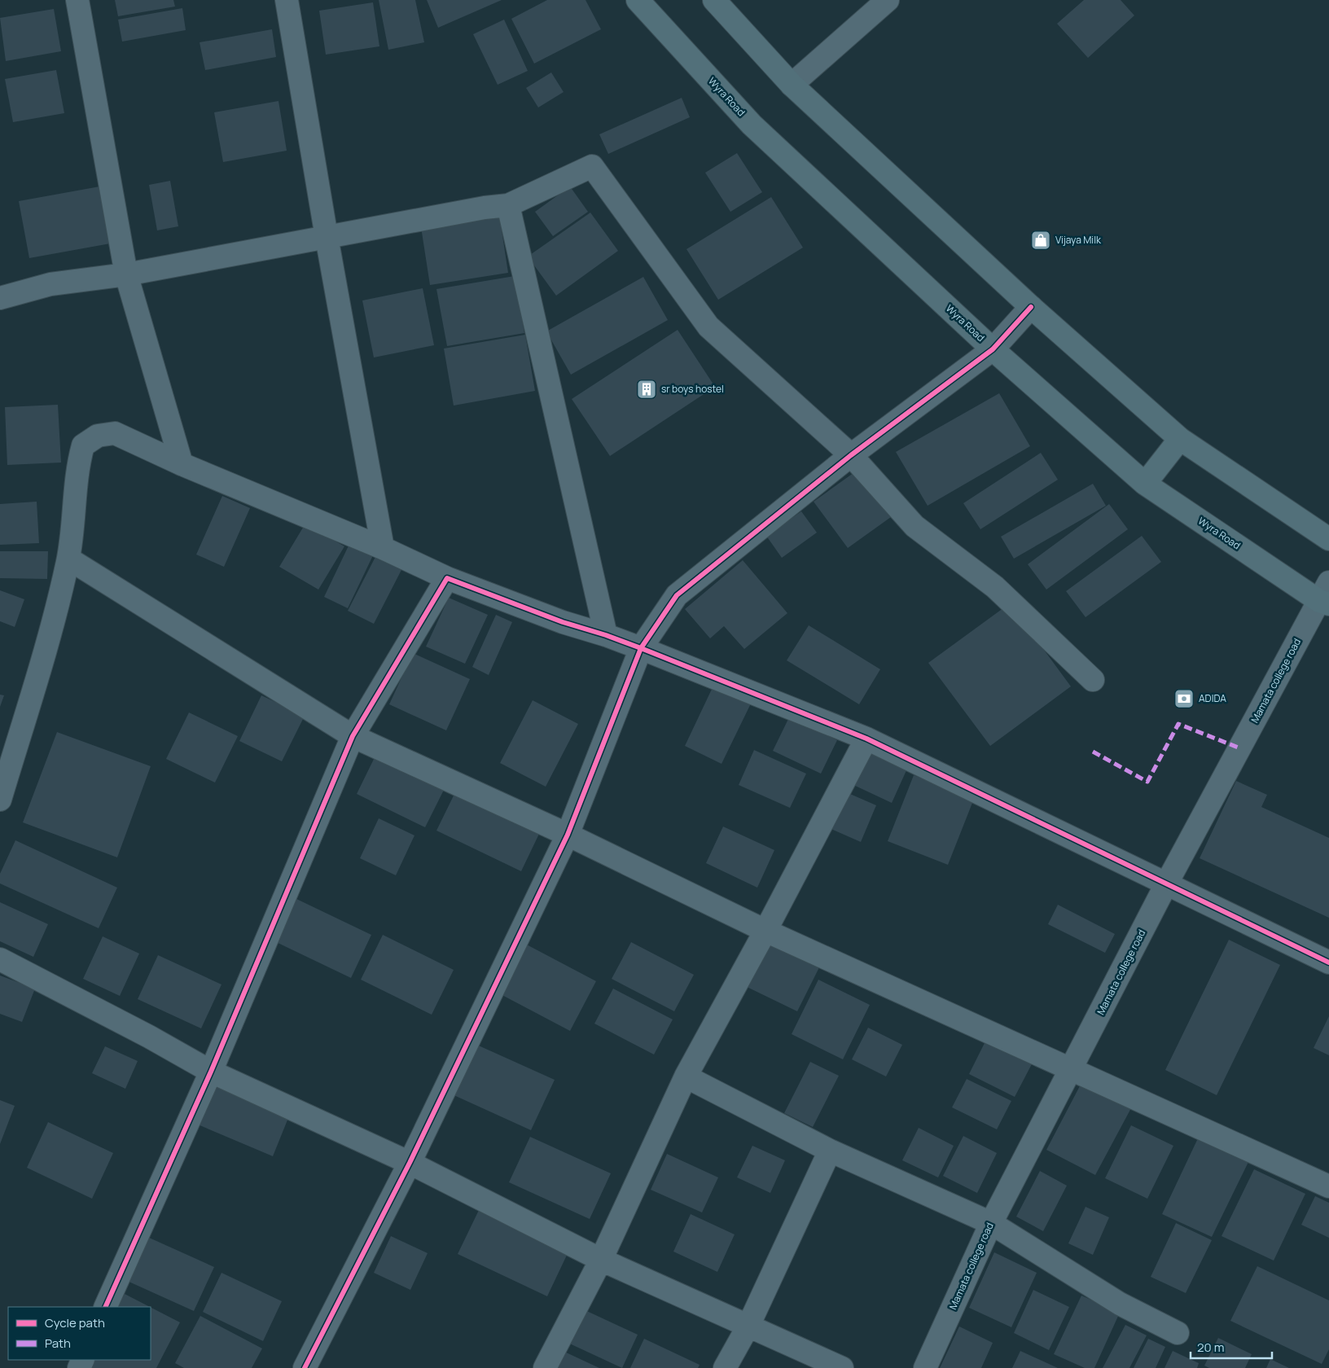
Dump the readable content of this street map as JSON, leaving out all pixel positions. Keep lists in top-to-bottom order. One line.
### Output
{"streets":{"main road":["Wyra Road"],"street":["Mamata college road"]},"crossings":[["Wyra Road","Mamata college road"]],"places":{"shop":["Vijaya Milk"],"building":["sr boys hostel"],"bank":["ADIDA"]},"legend":["Cycle path","Path"],"scale_bar":"20 m"}
